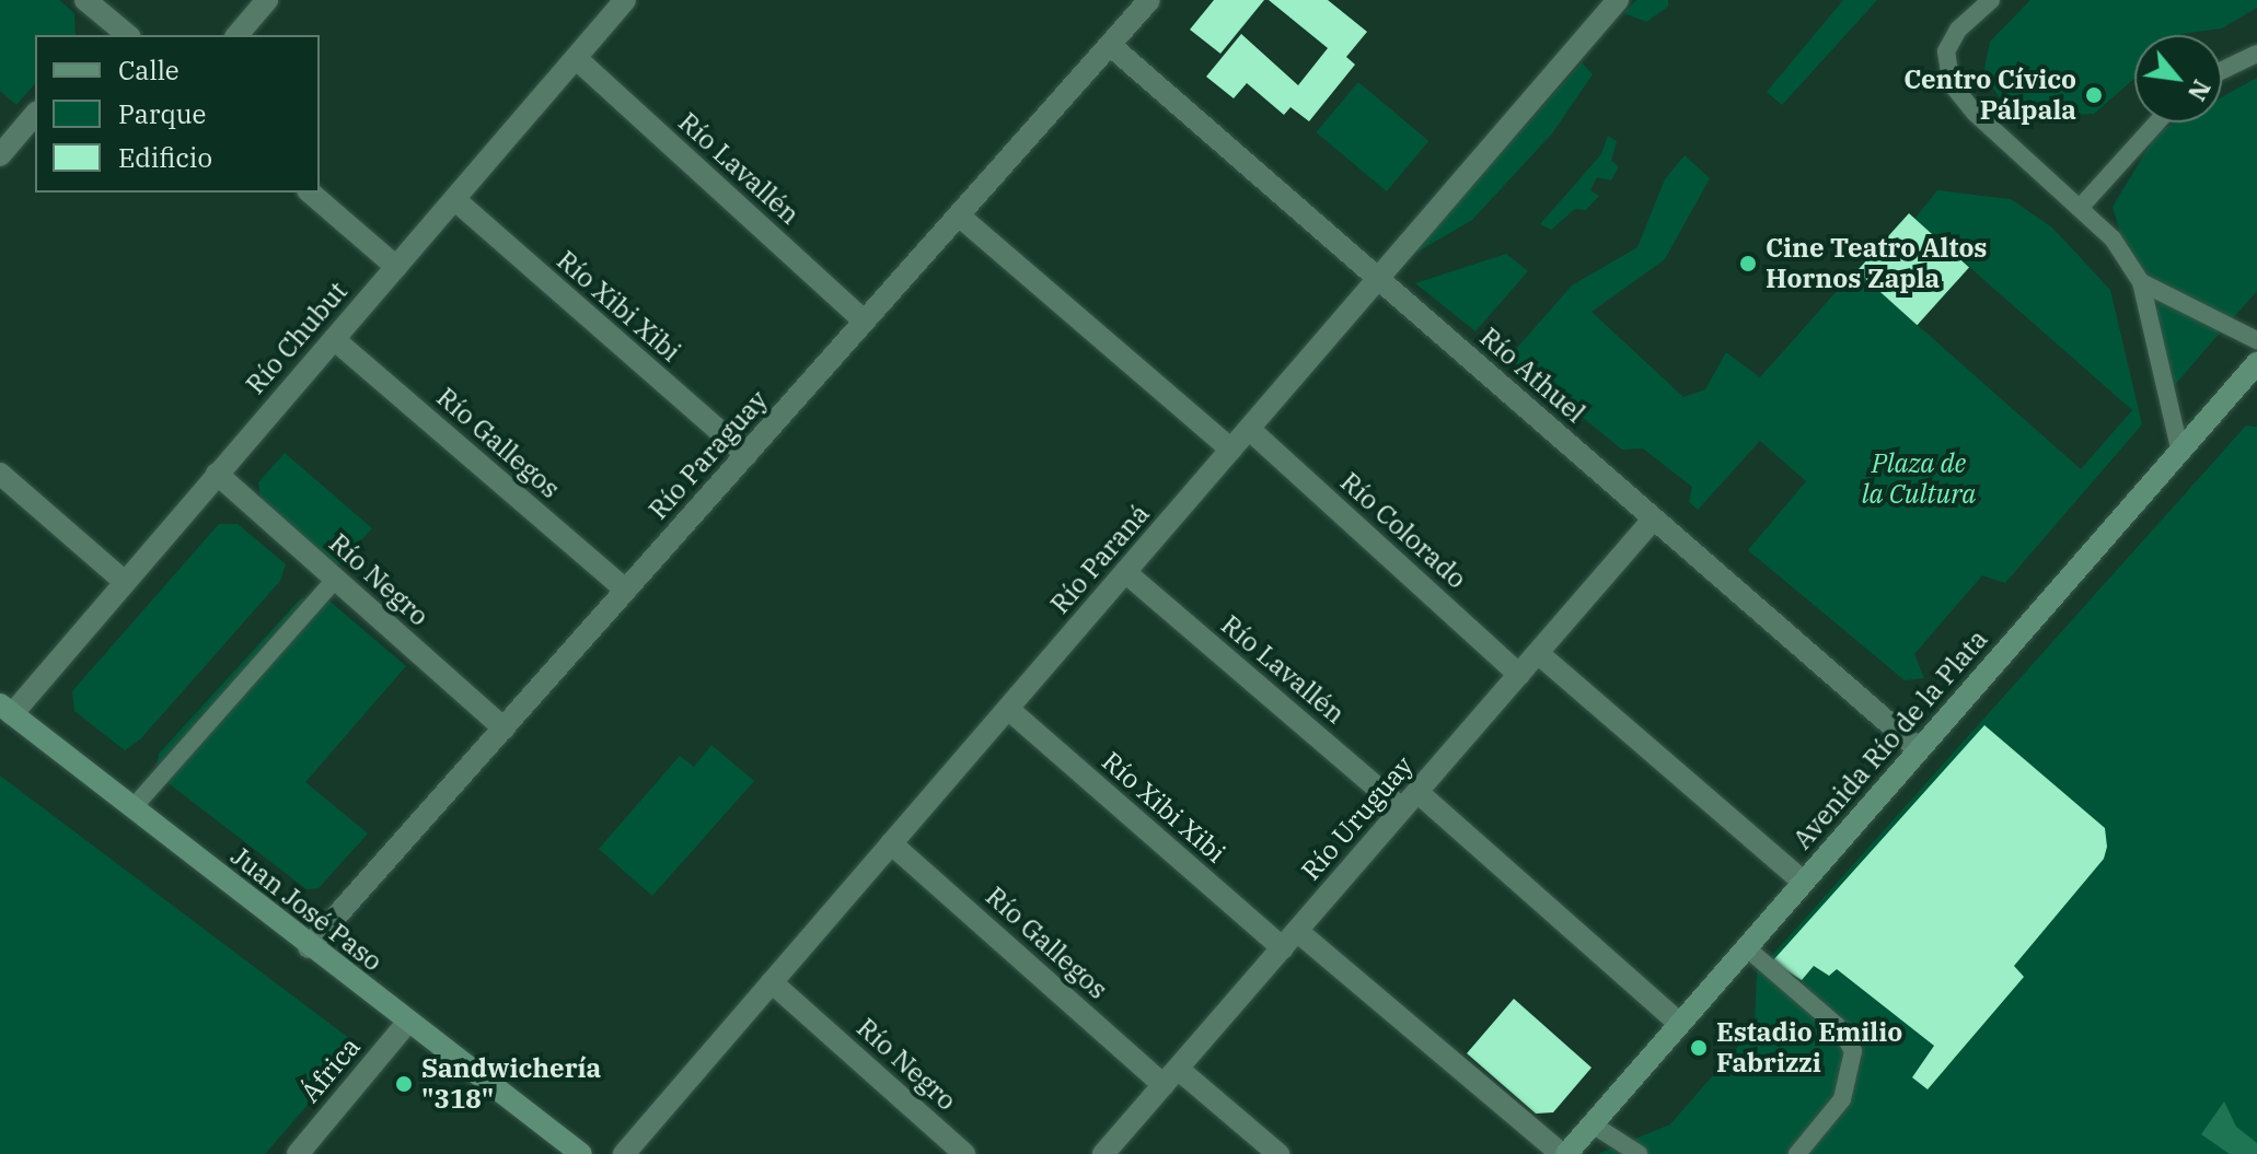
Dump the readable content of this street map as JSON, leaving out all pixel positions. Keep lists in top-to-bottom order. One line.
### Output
{"streets":{"main road":["Avenida Río de la Plata","Juan José Paso"],"street":["Río Lavallén","Río Xibi Xibi","Río Chubut","Río Athuel","Río Gallegos","Río Paraguay","Río Colorado","Río Paraná","Río Negro","Río Uruguay","África"]},"crossings":[["Río Lavallén","Río Chubut"],["Río Lavallén","Río Paraguay"],["Río Lavallén","Río Paraná"],["Río Lavallén","Río Uruguay"],["Río Xibi Xibi","Río Chubut"],["Río Xibi Xibi","Río Paraguay"],["Río Xibi Xibi","Río Paraná"],["Río Xibi Xibi","Avenida Río de la Plata"],["Río Xibi Xibi","Río Uruguay"],["Río Chubut","Río Gallegos"],["Río Chubut","Río Negro"],["Río Chubut","Juan José Paso"],["Río Athuel","Río Paraguay"],["Río Athuel","Río Paraná"],["Río Athuel","Avenida Río de la Plata"],["Río Athuel","Río Uruguay"],["Río Gallegos","Río Paraguay"],["Río Gallegos","Río Paraná"],["Río Gallegos","Río Uruguay"],["Río Paraguay","Río Negro"],["Río Paraguay","Juan José Paso"],["Río Colorado","Río Paraná"],["Río Colorado","Río Uruguay"],["Río Paraná","Río Negro"],["Juan José Paso","África"]],"parks":["Plaza de la Cultura"],"places":["Centro Cívico Pálpala","Cine Teatro Altos Hornos Zapla","Estadio Emilio Fabrizzi","Sandwichería \"318\""],"legend":["Calle","Parque","Edificio"],"north":"bottom right"}
